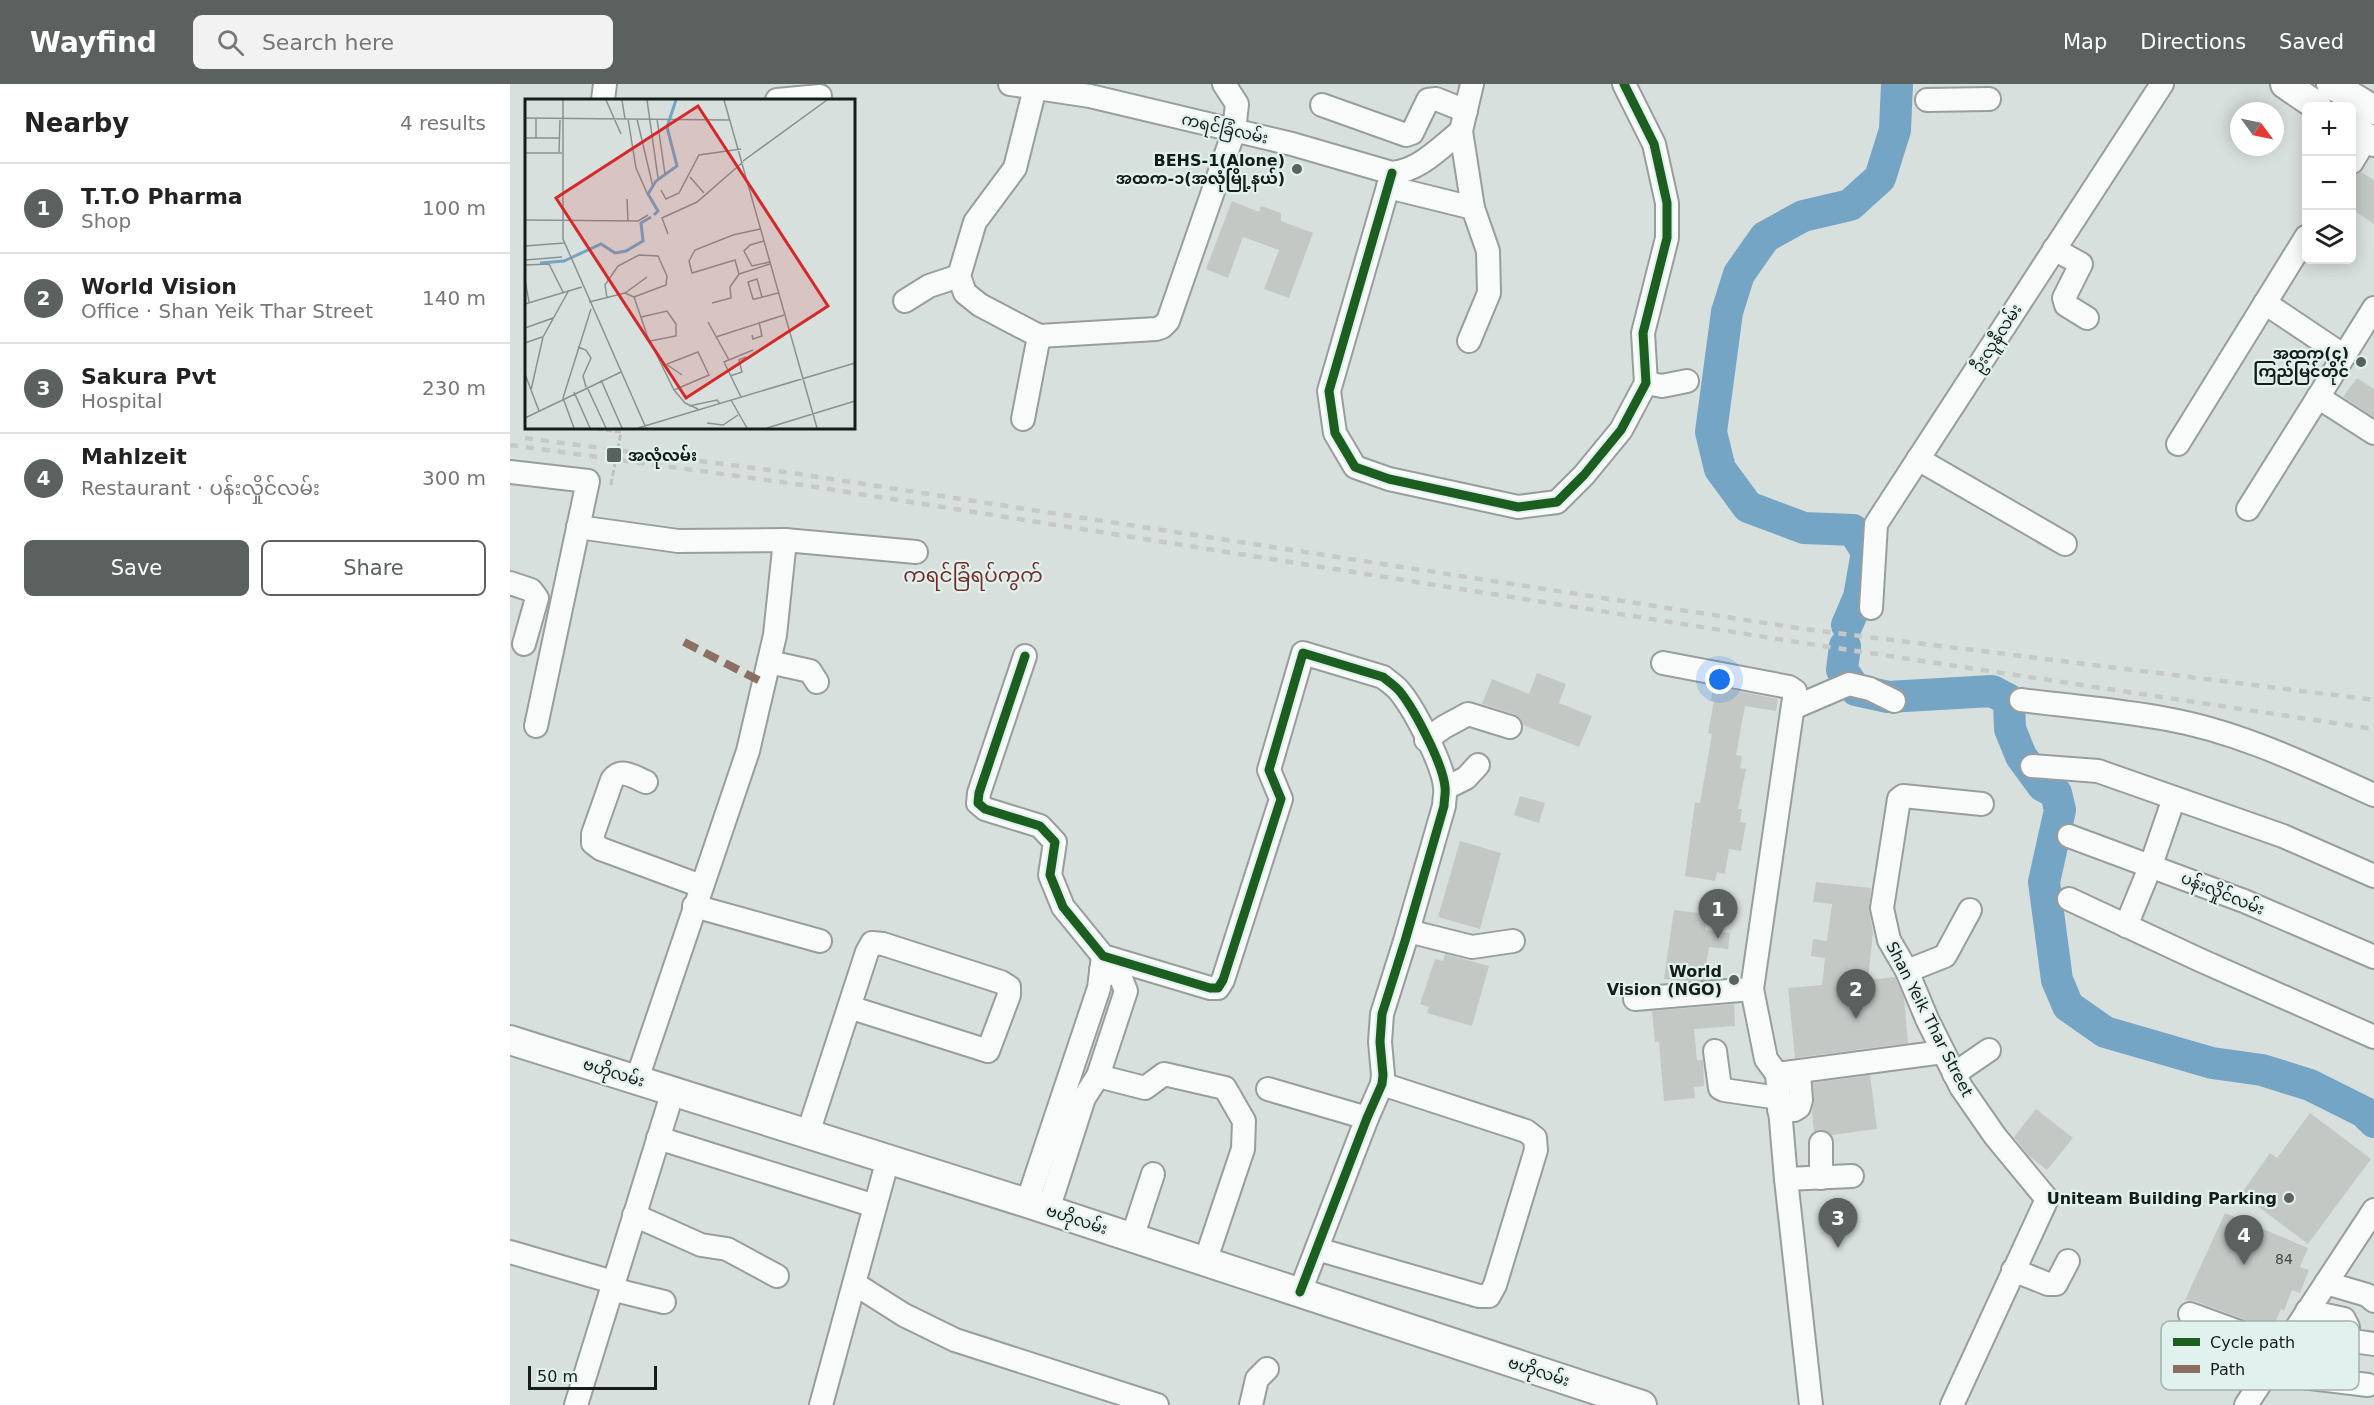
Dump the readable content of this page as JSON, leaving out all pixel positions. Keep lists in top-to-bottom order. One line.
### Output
{"streets":{"main road":["ဗဟိုလမ်း"],"street":["ကရင်ခြံလမ်း","ဦးလူနီလမ်း","ပန်းလှိုင်လမ်း","Shan Yeik Thar Street"]},"districts":["ကရင်ခြံရပ်ကွက်"],"places":{"other":["BEHS-1(Alone) အထက-၁(အလုံမြို့နယ်)","အထက(၄) ကြည်မြင်တိုင်","World Vision (NGO)","Uniteam Building Parking"],"transit":["အလုံလမ်း"]},"house_numbers":["84"],"legend":["Cycle path","Path"],"scale_bar":"50 m","north":"bottom right","page":{"header":"Wayfind","search":"Search here","nav":["Map","Directions","Saved"],"heading":["Nearby","4 results"],"map_buttons":["+","−"],"list":[{"mark":"1","name":"T.T.O Pharma","note":"Shop","value":"100 m"},{"mark":"2","name":"World Vision","note":"Office · Shan Yeik Thar Street","value":"140 m"},{"mark":"3","name":"Sakura Pvt","note":"Hospital","value":"230 m"},{"mark":"4","name":"Mahlzeit","note":"Restaurant · ပန်းလှိုင်လမ်း","value":"300 m"}],"buttons":["Save","Share"],"pins":["1","2","3","4"],"scale":"50 m"}}
